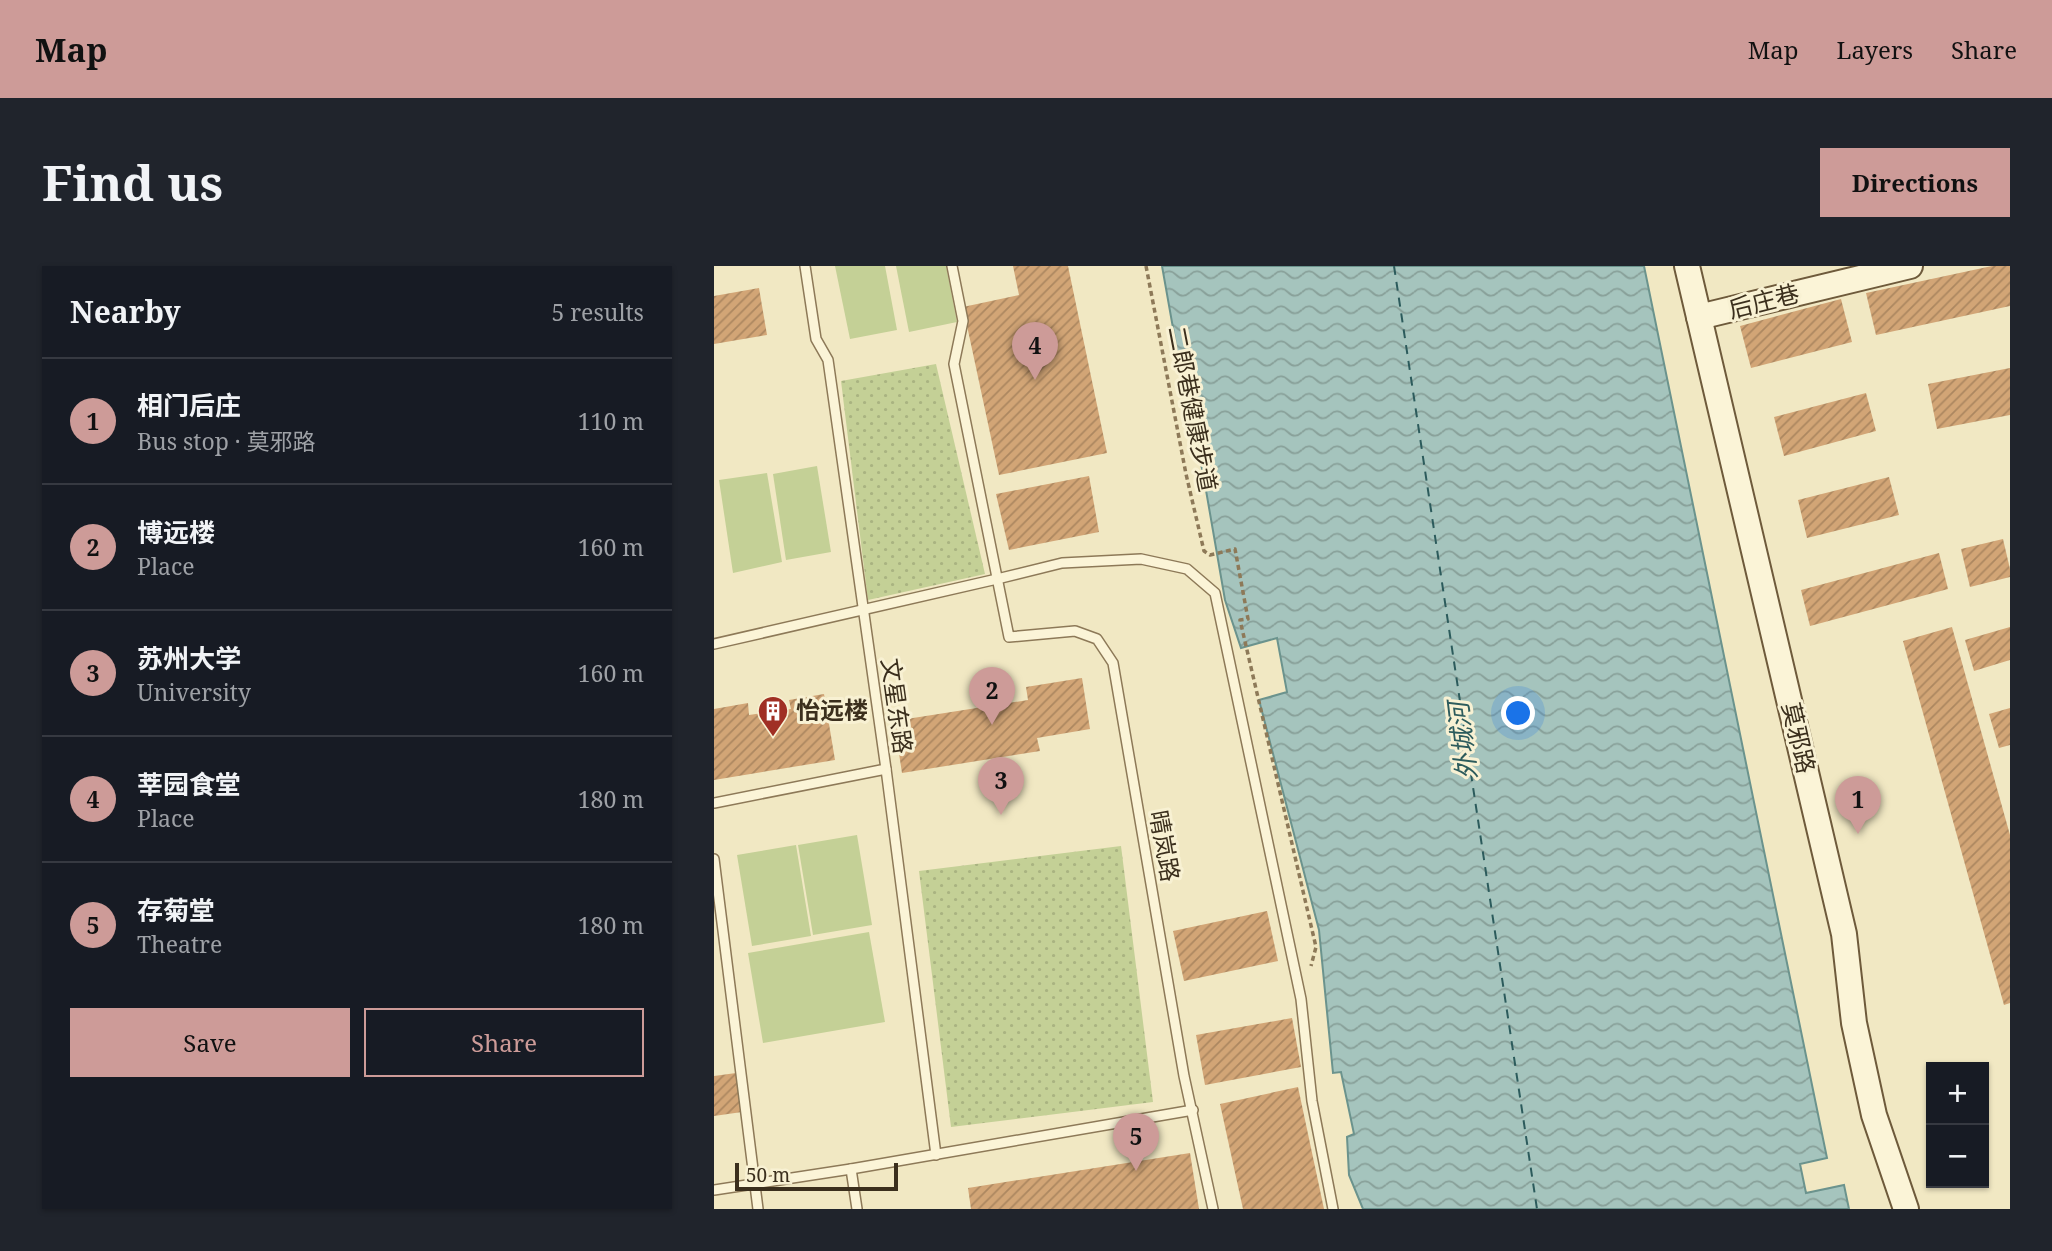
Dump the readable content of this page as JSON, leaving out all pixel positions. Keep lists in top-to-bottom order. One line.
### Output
{"streets":{"main road":["后庄巷","莫邪路"],"lane":["文星东路","晴岚路"],"path":["二郎巷健康步道"]},"crossings":[["后庄巷","莫邪路"]],"water":["外城河"],"places":{"building":["怡远楼"]},"scale_bar":"50 m","page":{"header":"Map","nav":["Map","Layers","Share"],"buttons":["Directions",["Save","Share"]],"title":"Find us","heading":["Nearby","5 results"],"pins":["4","2","3","1","5"],"list":[{"mark":"1","name":"相门后庄","note":"Bus stop · 莫邪路","value":"110 m"},{"mark":"2","name":"博远楼","note":"Place","value":"160 m"},{"mark":"3","name":"苏州大学","note":"University","value":"160 m"},{"mark":"4","name":"莘园食堂","note":"Place","value":"180 m"},{"mark":"5","name":"存菊堂","note":"Theatre","value":"180 m"}],"map_buttons":["+","−"],"scale":"50 m"}}
